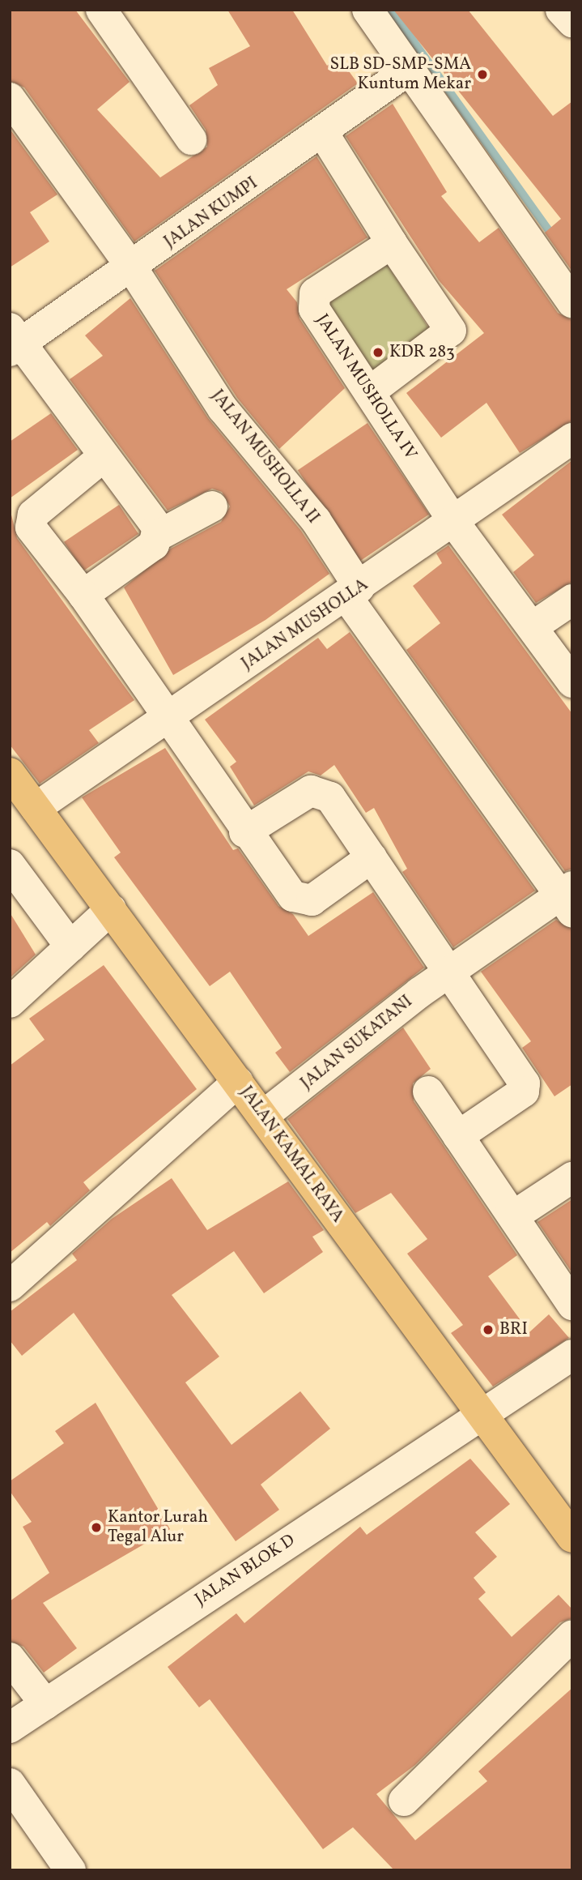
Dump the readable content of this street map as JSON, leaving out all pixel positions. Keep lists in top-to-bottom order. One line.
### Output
{"streets":{"main road":["JALAN KAMAL RAYA"],"street":["JALAN KUMPI","JALAN MUSHOLLA IV","JALAN MUSHOLLA II","JALAN MUSHOLLA","JALAN SUKATANI","JALAN BLOK D"]},"crossings":[["JALAN KUMPI","JALAN MUSHOLLA II"],["JALAN MUSHOLLA IV","JALAN MUSHOLLA"],["JALAN MUSHOLLA II","JALAN MUSHOLLA"],["JALAN MUSHOLLA II","JALAN SUKATANI"],["JALAN MUSHOLLA","JALAN KAMAL RAYA"],["JALAN SUKATANI","JALAN KAMAL RAYA"],["JALAN KAMAL RAYA","JALAN BLOK D"]],"places":["SLB SD-SMP-SMA Kuntum Mekar","KDR 283","BRI","Kantor Lurah Tegal Alur"]}
